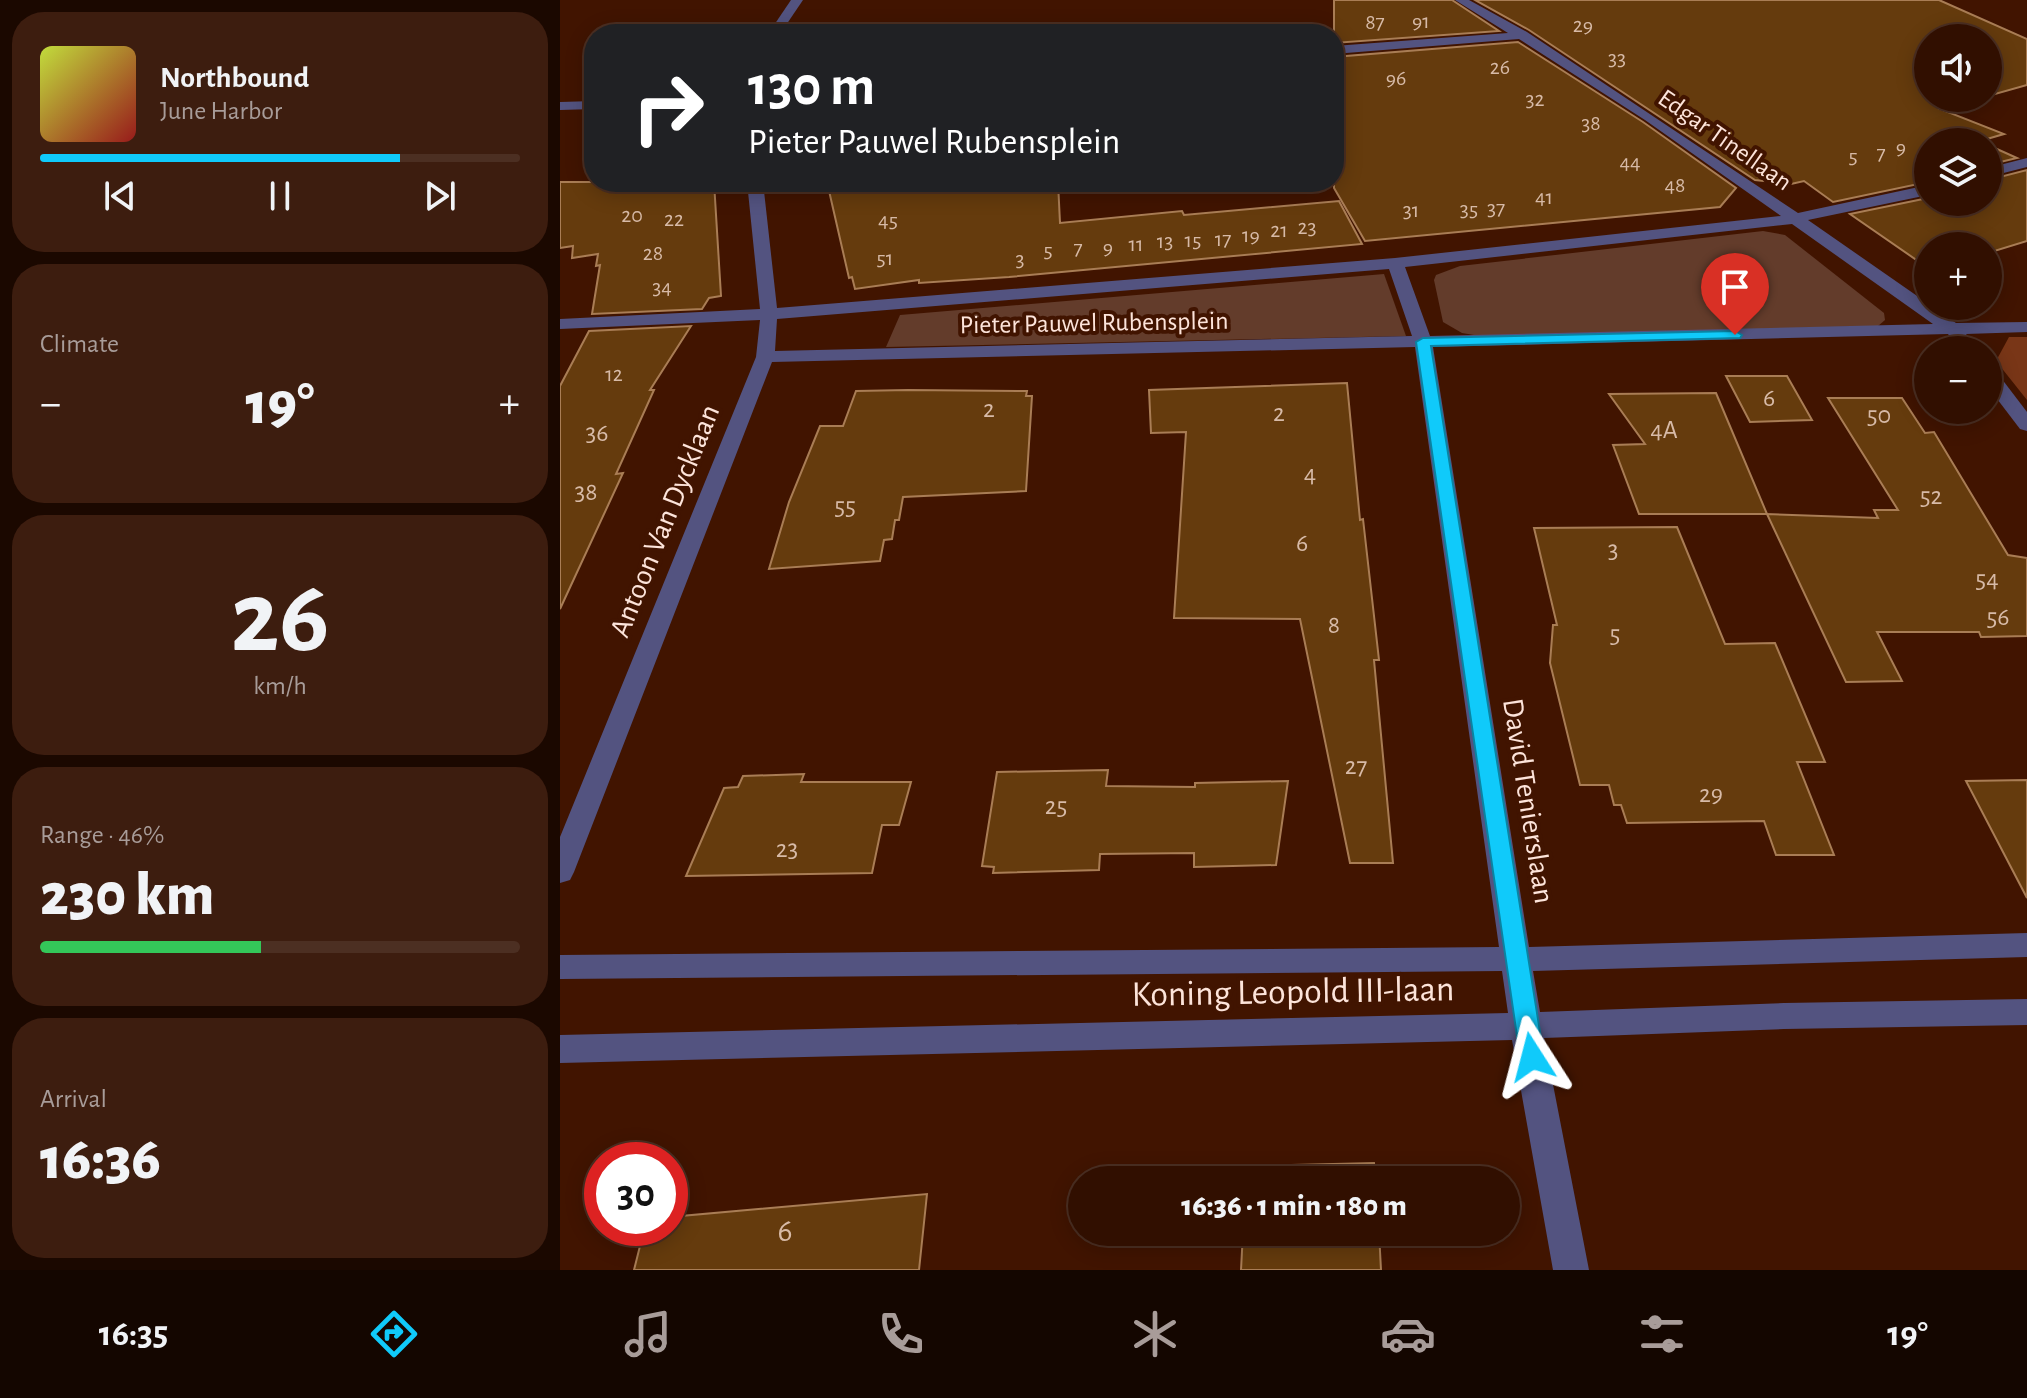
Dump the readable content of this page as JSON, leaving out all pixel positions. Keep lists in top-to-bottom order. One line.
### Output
{"streets":{"street":["Edgar Tinellaan","Pieter Pauwel Rubensplein","Antoon Van Dycklaan","David Tenierslaan","Koning Leopold III-laan"]},"crossings":[["Edgar Tinellaan","Pieter Pauwel Rubensplein"],["Pieter Pauwel Rubensplein","Antoon Van Dycklaan"],["Pieter Pauwel Rubensplein","David Tenierslaan"],["David Tenierslaan","Koning Leopold III-laan"]],"house_numbers":["91","87","29","33","26","96","32","38","9","7","5","44","48","41","37","35","31","20","22","45","23","21","19","17","15","13","11","9","7","5","28","51","3","34","12","6","2","2","50","4A","36","4","38","52","55","6","3","54","56","8","5","27","29","25","23","6"],"page":{"map_buttons":["+","−"],"turn":["130 m","Pieter Pauwel Rubensplein"],"song":["Northbound","June Harbor"],"tile":["Climate",["26","km/h"],["Range · 46%","230 km"],["Arrival","16:36"]],"heat":["−","19°","+"],"limit":"30","trip":"16:36 · 1 min · 180 m","tabs":["16:35","19°"]}}
